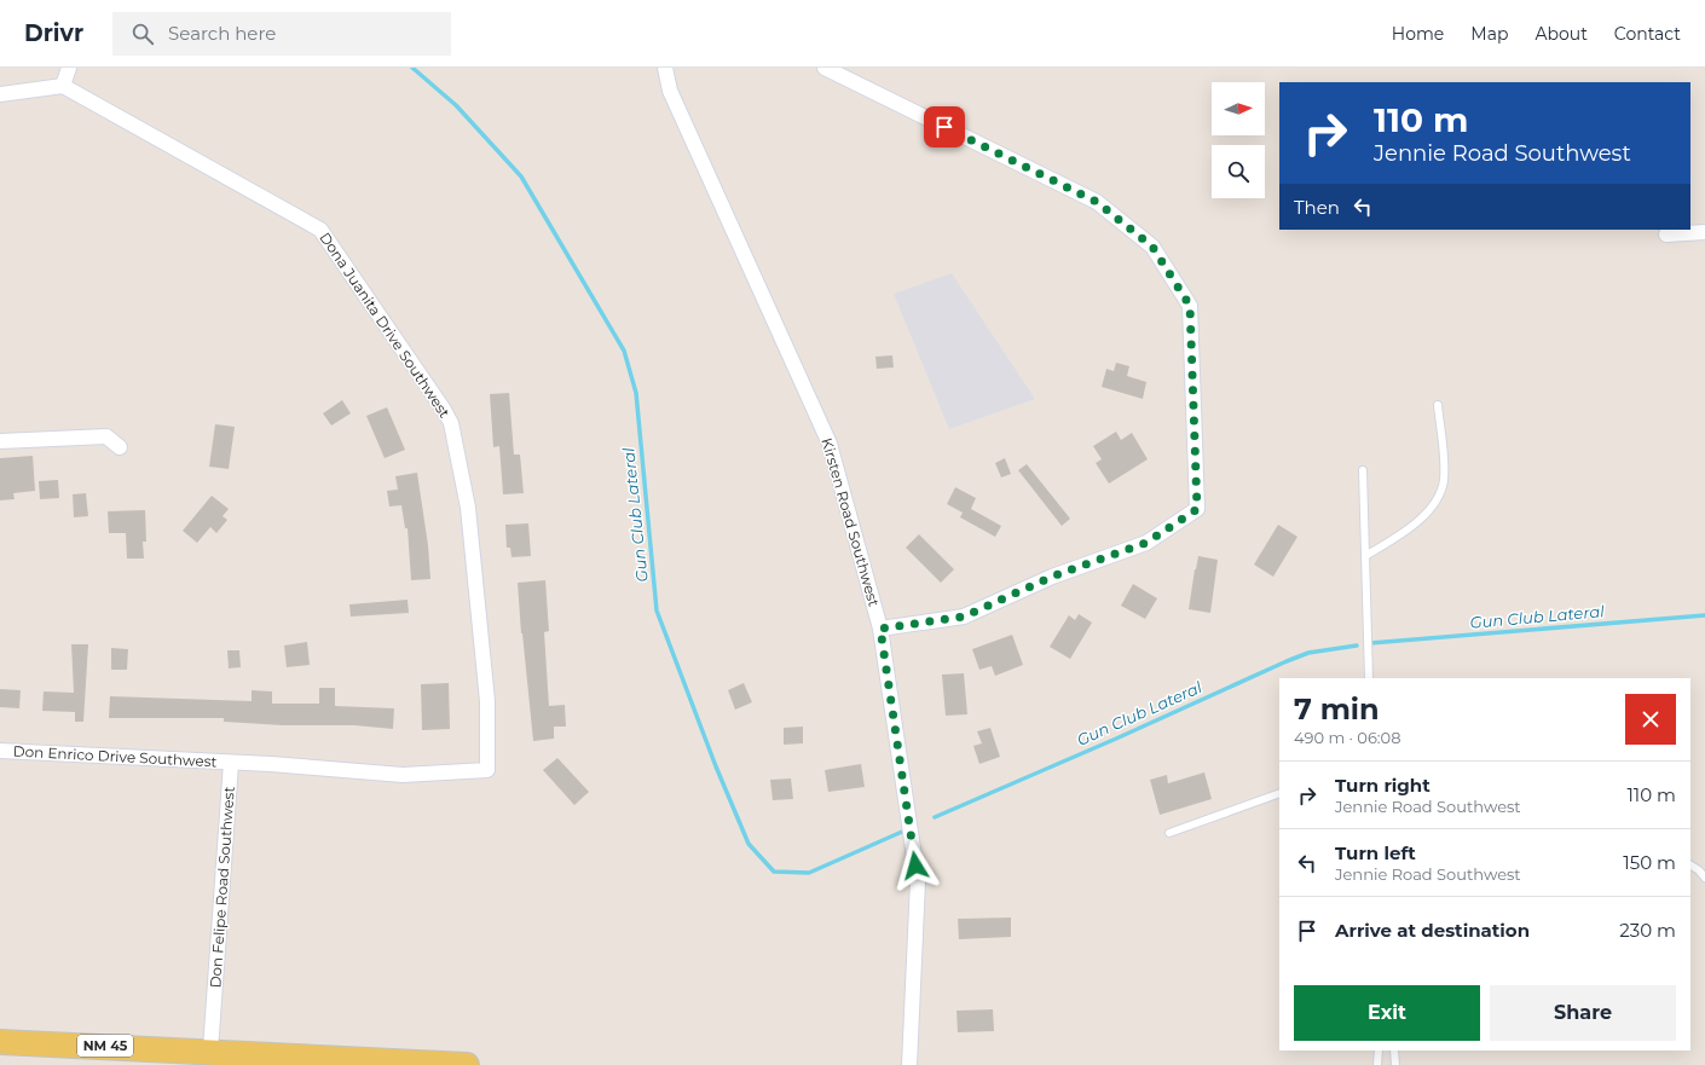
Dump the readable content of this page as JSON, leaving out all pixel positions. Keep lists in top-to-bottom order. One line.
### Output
{"streets":{"main road":["NM 45"],"street":["Dona Juanita Drive Southwest","Kirsten Road Southwest","Don Enrico Drive Southwest","Don Felipe Road Southwest"]},"crossings":[["Dona Juanita Drive Southwest","Don Enrico Drive Southwest"],["Dona Juanita Drive Southwest","Don Felipe Road Southwest"],["Don Enrico Drive Southwest","Don Felipe Road Southwest"],["Don Felipe Road Southwest","NM 45"]],"water":["Gun Club Lateral"],"north":"right","page":{"header":"Drivr","search":"Search here","nav":["Home","Map","About","Contact"],"turn":["110 m","Jennie Road Southwest"],"then":"Then","heading":["7 min","490 m · 06:08"],"list":[{"name":"Turn right","note":"Jennie Road Southwest","value":"110 m"},{"name":"Turn left","note":"Jennie Road Southwest","value":"150 m"},{"name":"Arrive at destination","value":"230 m"}],"buttons":["Exit","Share"]}}
